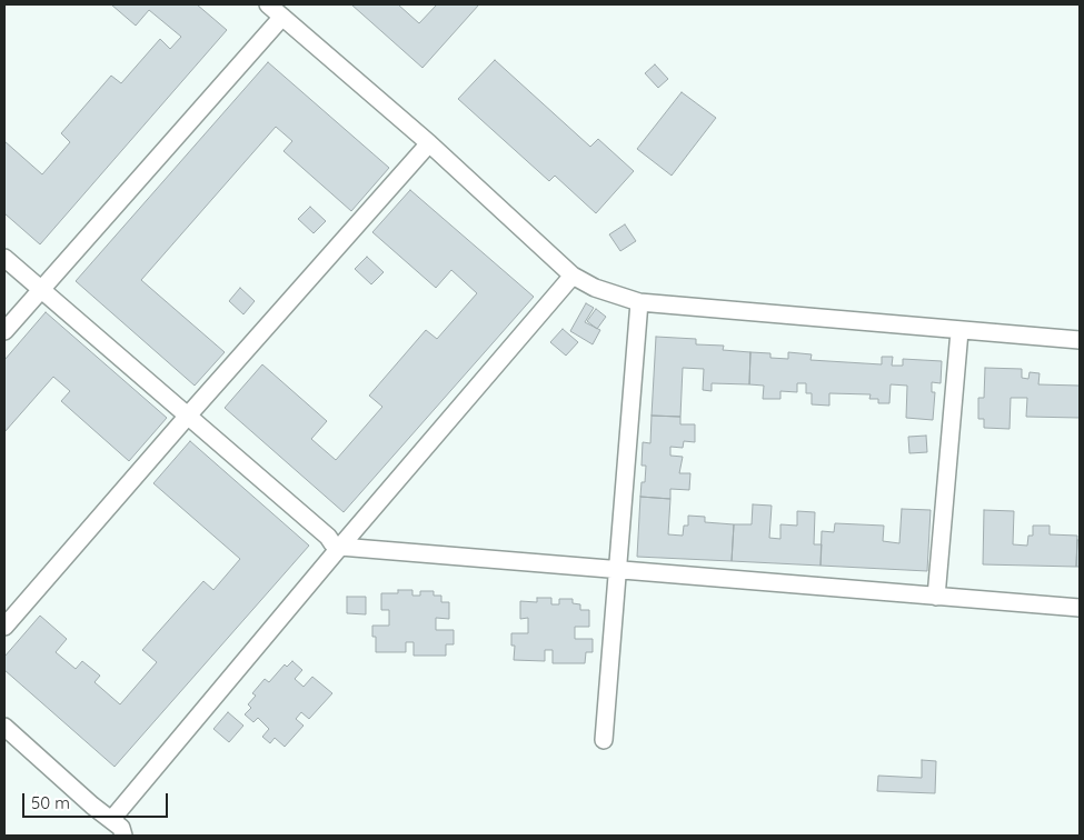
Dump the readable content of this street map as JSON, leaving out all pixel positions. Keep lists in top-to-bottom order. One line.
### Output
{"scale_bar":"50 m"}
